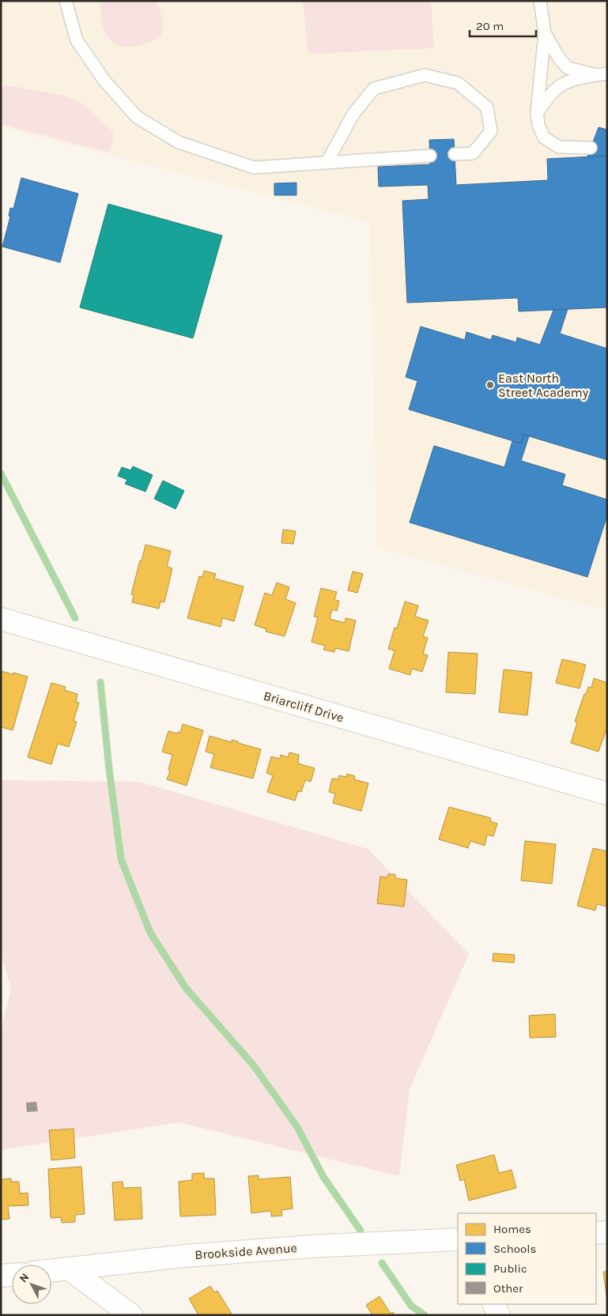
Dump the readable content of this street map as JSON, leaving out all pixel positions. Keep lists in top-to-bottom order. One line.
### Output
{"streets":{"street":["Briarcliff Drive","Brookside Avenue"]},"places":["East North Street Academy"],"legend":["Homes","Schools","Public","Other"],"scale_bar":"20 m","north":"top left"}
